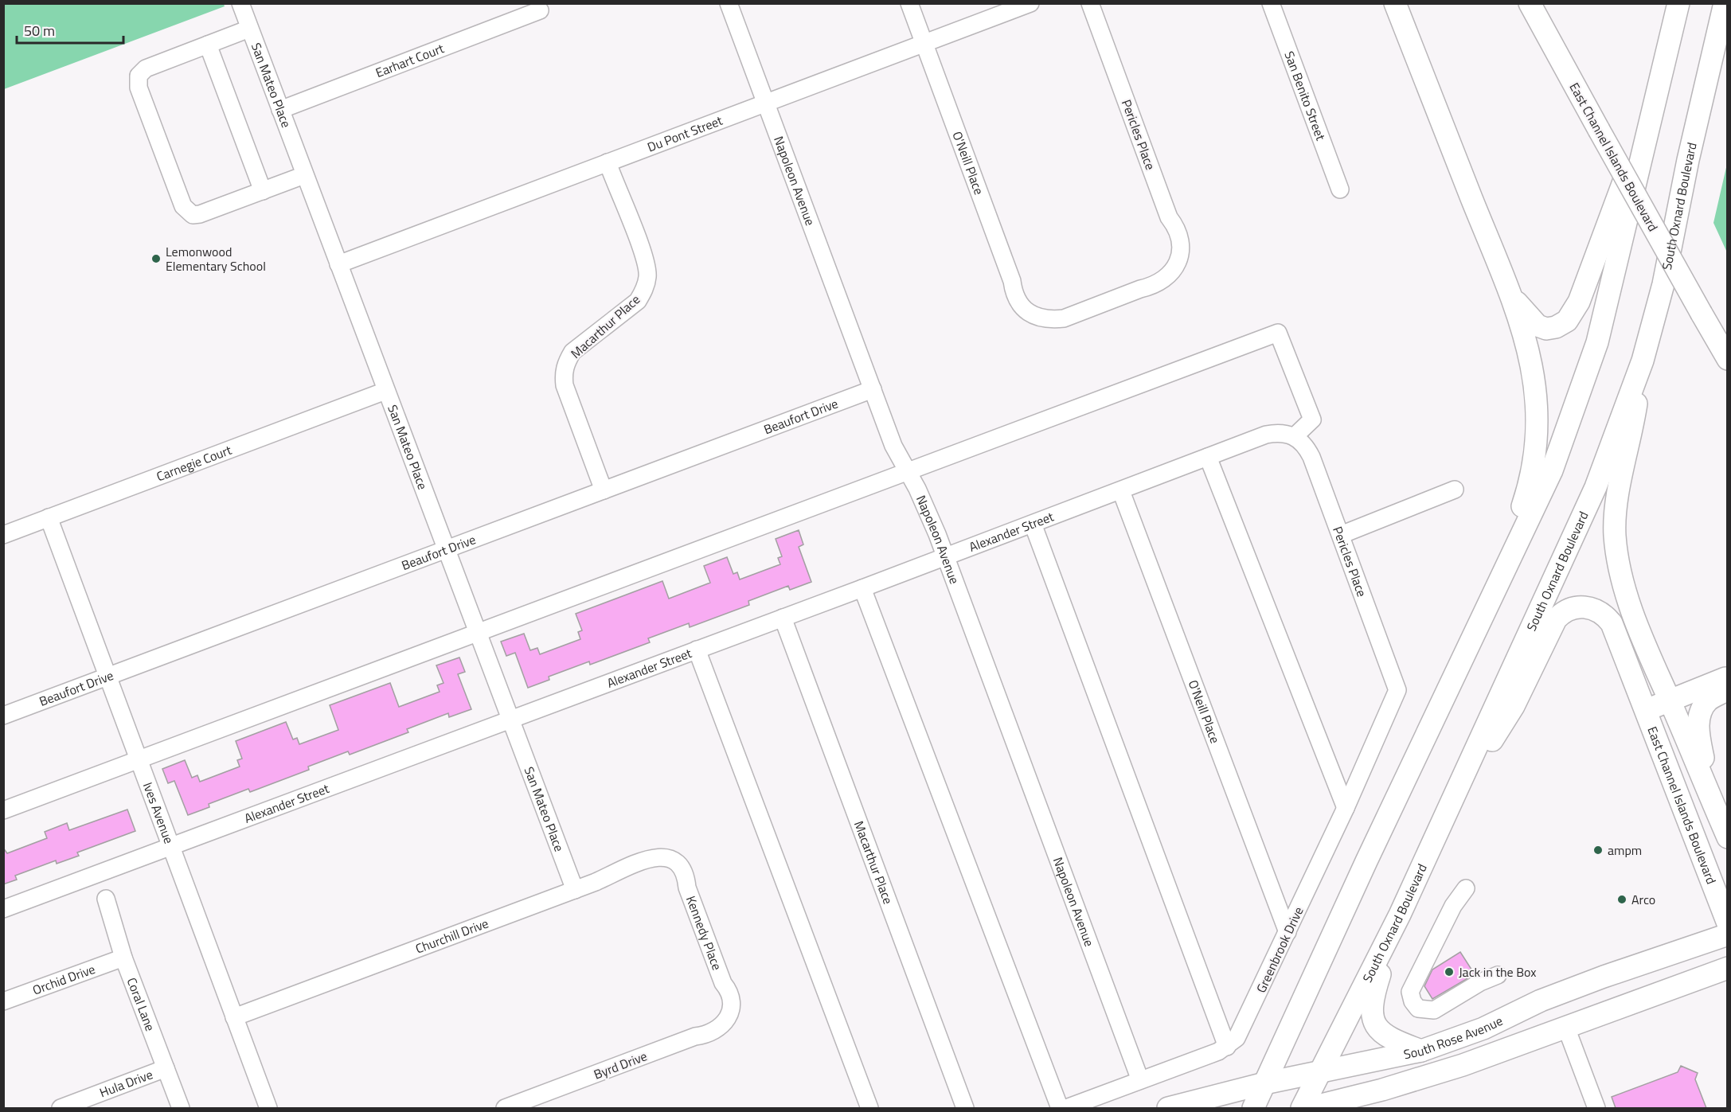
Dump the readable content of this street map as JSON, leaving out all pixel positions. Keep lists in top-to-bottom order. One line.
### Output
{"streets":{"main road":["East Channel Islands Boulevard","South Oxnard Boulevard","South Rose Avenue"],"street":["Earhart Court","San Mateo Place","San Benito Street","Du Pont Street","Pericles Place","O'Neill Place","Napoleon Avenue","Macarthur Place","Beaufort Drive","Carnegie Court","Alexander Street","Ives Avenue","Kennedy Place","Churchill Drive","Greenbrook Drive","Orchid Drive","Coral Lane","Byrd Drive","Hula Drive"]},"crossings":[["Earhart Court","San Mateo Place"],["San Mateo Place","Du Pont Street"],["San Mateo Place","Beaufort Drive"],["San Mateo Place","Carnegie Court"],["San Mateo Place","Alexander Street"],["San Mateo Place","Churchill Drive"],["Du Pont Street","O'Neill Place"],["Du Pont Street","Napoleon Avenue"],["Du Pont Street","Macarthur Place"],["Pericles Place","O'Neill Place"],["Pericles Place","Alexander Street"],["Pericles Place","Greenbrook Drive"],["O'Neill Place","Alexander Street"],["O'Neill Place","Greenbrook Drive"],["Napoleon Avenue","Beaufort Drive"],["Napoleon Avenue","Alexander Street"],["Napoleon Avenue","Greenbrook Drive"],["South Oxnard Boulevard","South Rose Avenue"],["Macarthur Place","Beaufort Drive"],["Macarthur Place","Alexander Street"],["Beaufort Drive","Ives Avenue"],["Carnegie Court","Ives Avenue"],["Alexander Street","Ives Avenue"],["Ives Avenue","Churchill Drive"],["Kennedy Place","Churchill Drive"],["Kennedy Place","Byrd Drive"],["Orchid Drive","Coral Lane"],["Coral Lane","Hula Drive"]],"places":["Lemonwood Elementary School","ampm","Arco","Jack in the Box"],"scale_bar":"50 m"}
